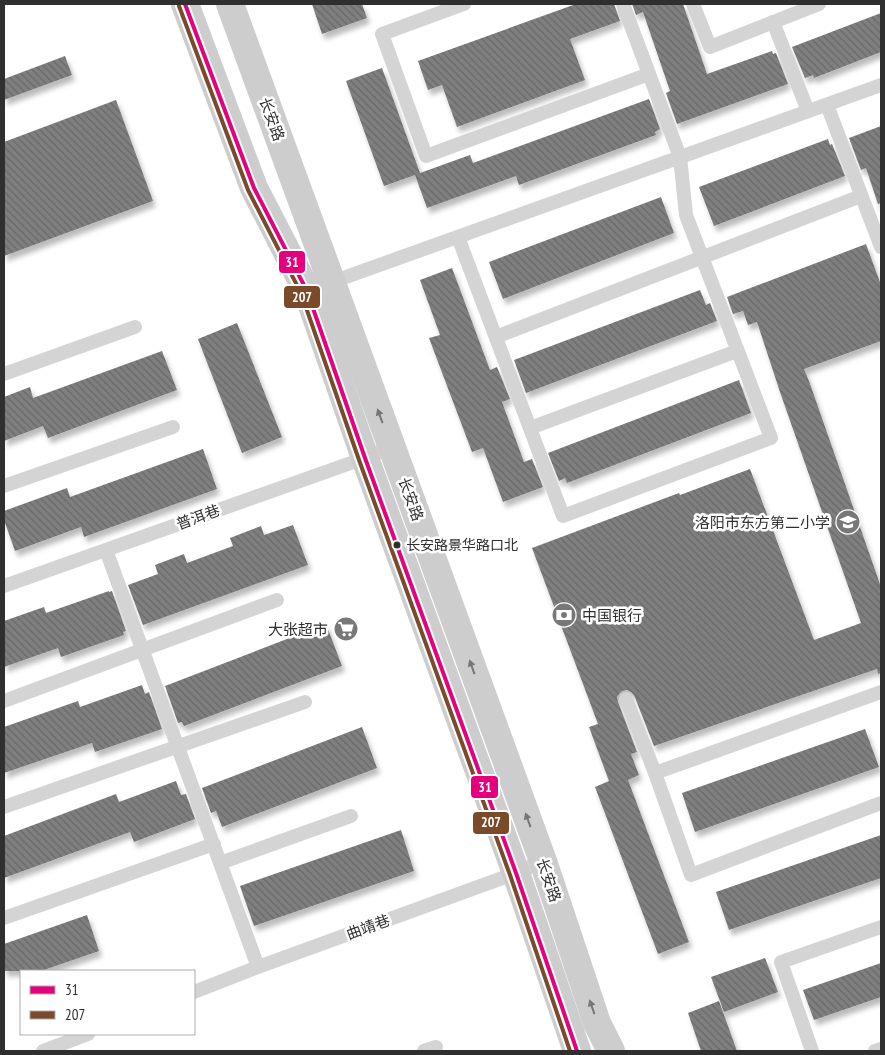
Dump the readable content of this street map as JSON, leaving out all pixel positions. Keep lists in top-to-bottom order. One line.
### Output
{"streets":{"main road":["长安路"],"lane":["普洱巷","曲靖巷"]},"crossings":[["长安路","普洱巷"],["长安路","曲靖巷"]],"places":{"school or university":["洛阳市东方第二小学"],"other":["长安路景华路口北"],"bank":["中国银行"],"supermarket":["大张超市"]},"lines":["transit line 31","transit line 207"],"legend":["31","207"]}
